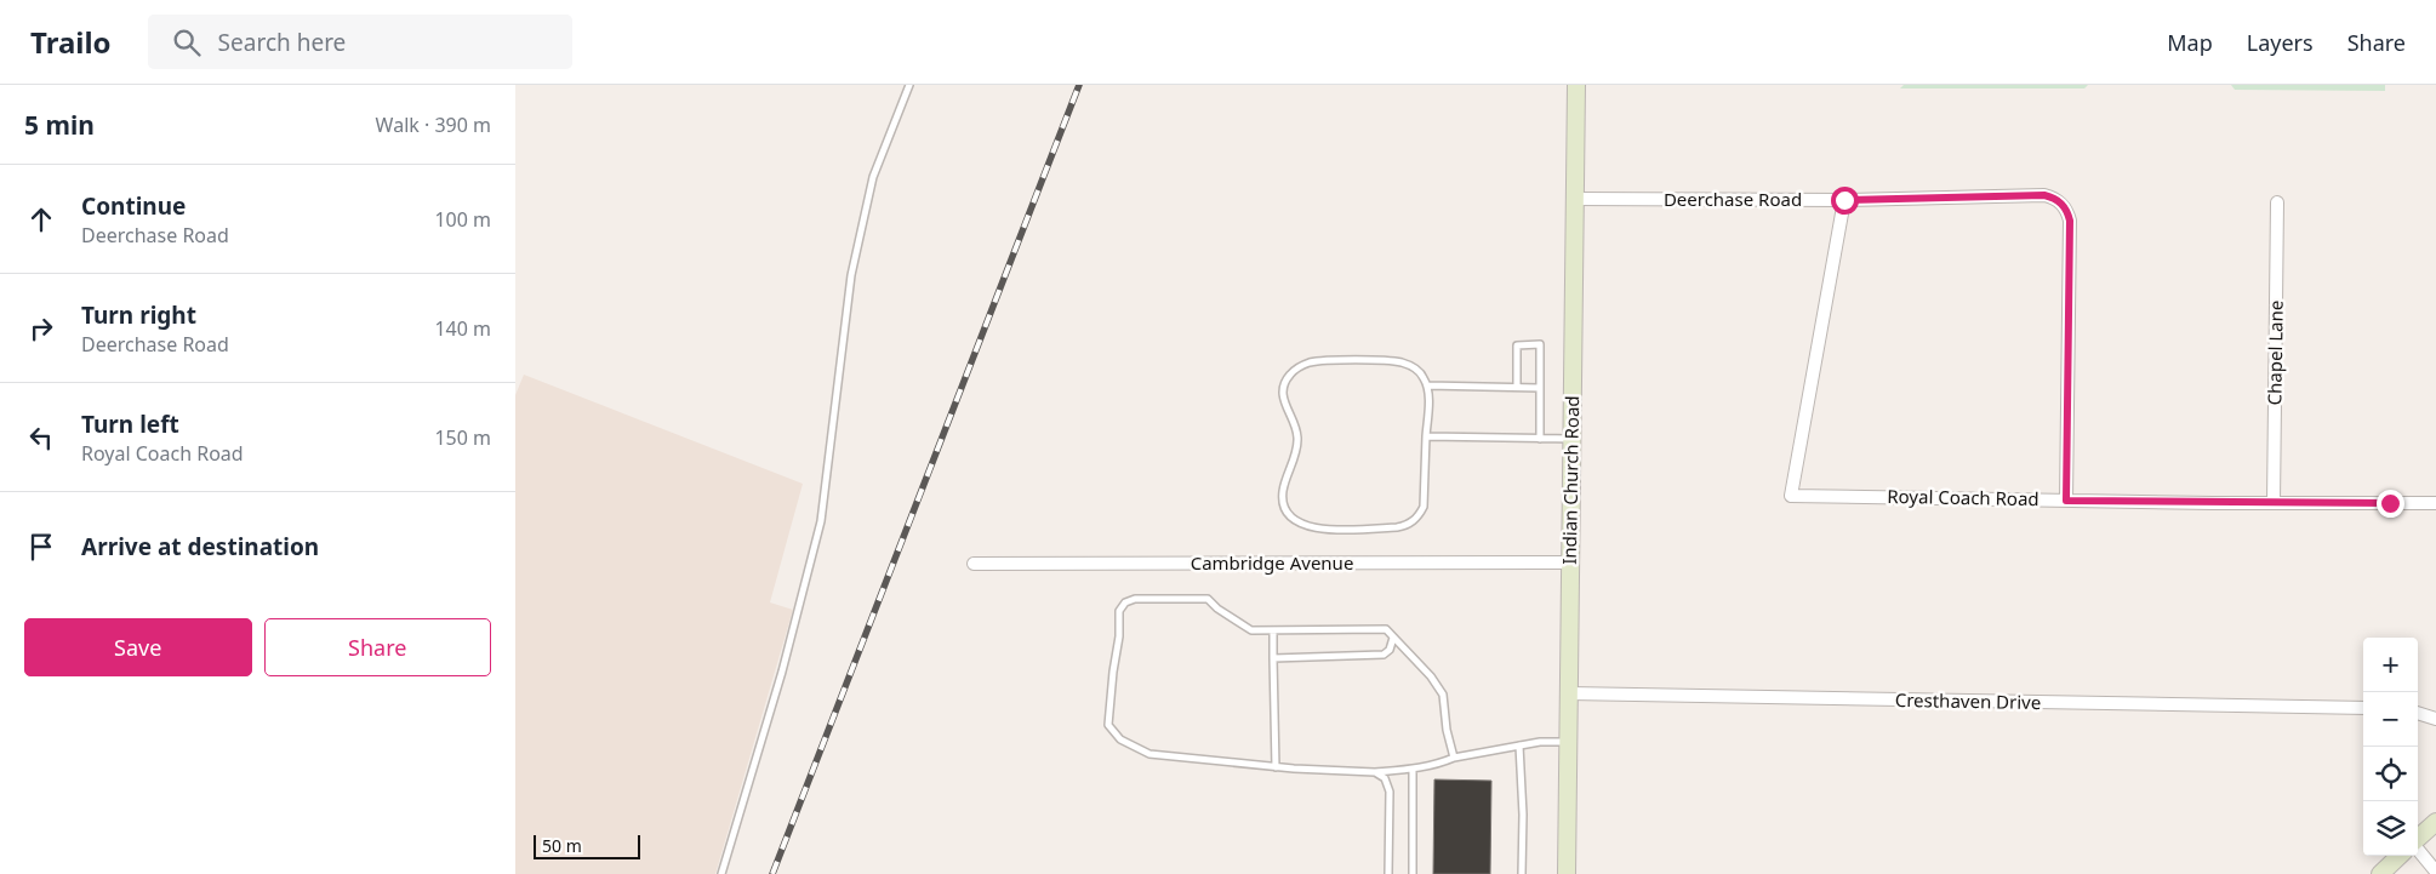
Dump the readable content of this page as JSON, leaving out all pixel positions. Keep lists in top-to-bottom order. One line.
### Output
{"streets":{"street":["Deerchase Road","Chapel Lane","Indian Church Road","Royal Coach Road","Cambridge Avenue","Cresthaven Drive"]},"crossings":[["Deerchase Road","Indian Church Road"],["Deerchase Road","Royal Coach Road"],["Chapel Lane","Royal Coach Road"],["Indian Church Road","Cambridge Avenue"],["Indian Church Road","Cresthaven Drive"]],"scale_bar":"50 m","page":{"header":"Trailo","search":"Search here","nav":["Map","Layers","Share"],"heading":["5 min","Walk · 390 m"],"list":[["Continue","Deerchase Road","100 m"],["Turn right","Deerchase Road","140 m"],["Turn left","Royal Coach Road","150 m"],"Arrive at destination"],"buttons":["Save","Share"],"map_buttons":["+","−"],"scale":"50 m"}}
